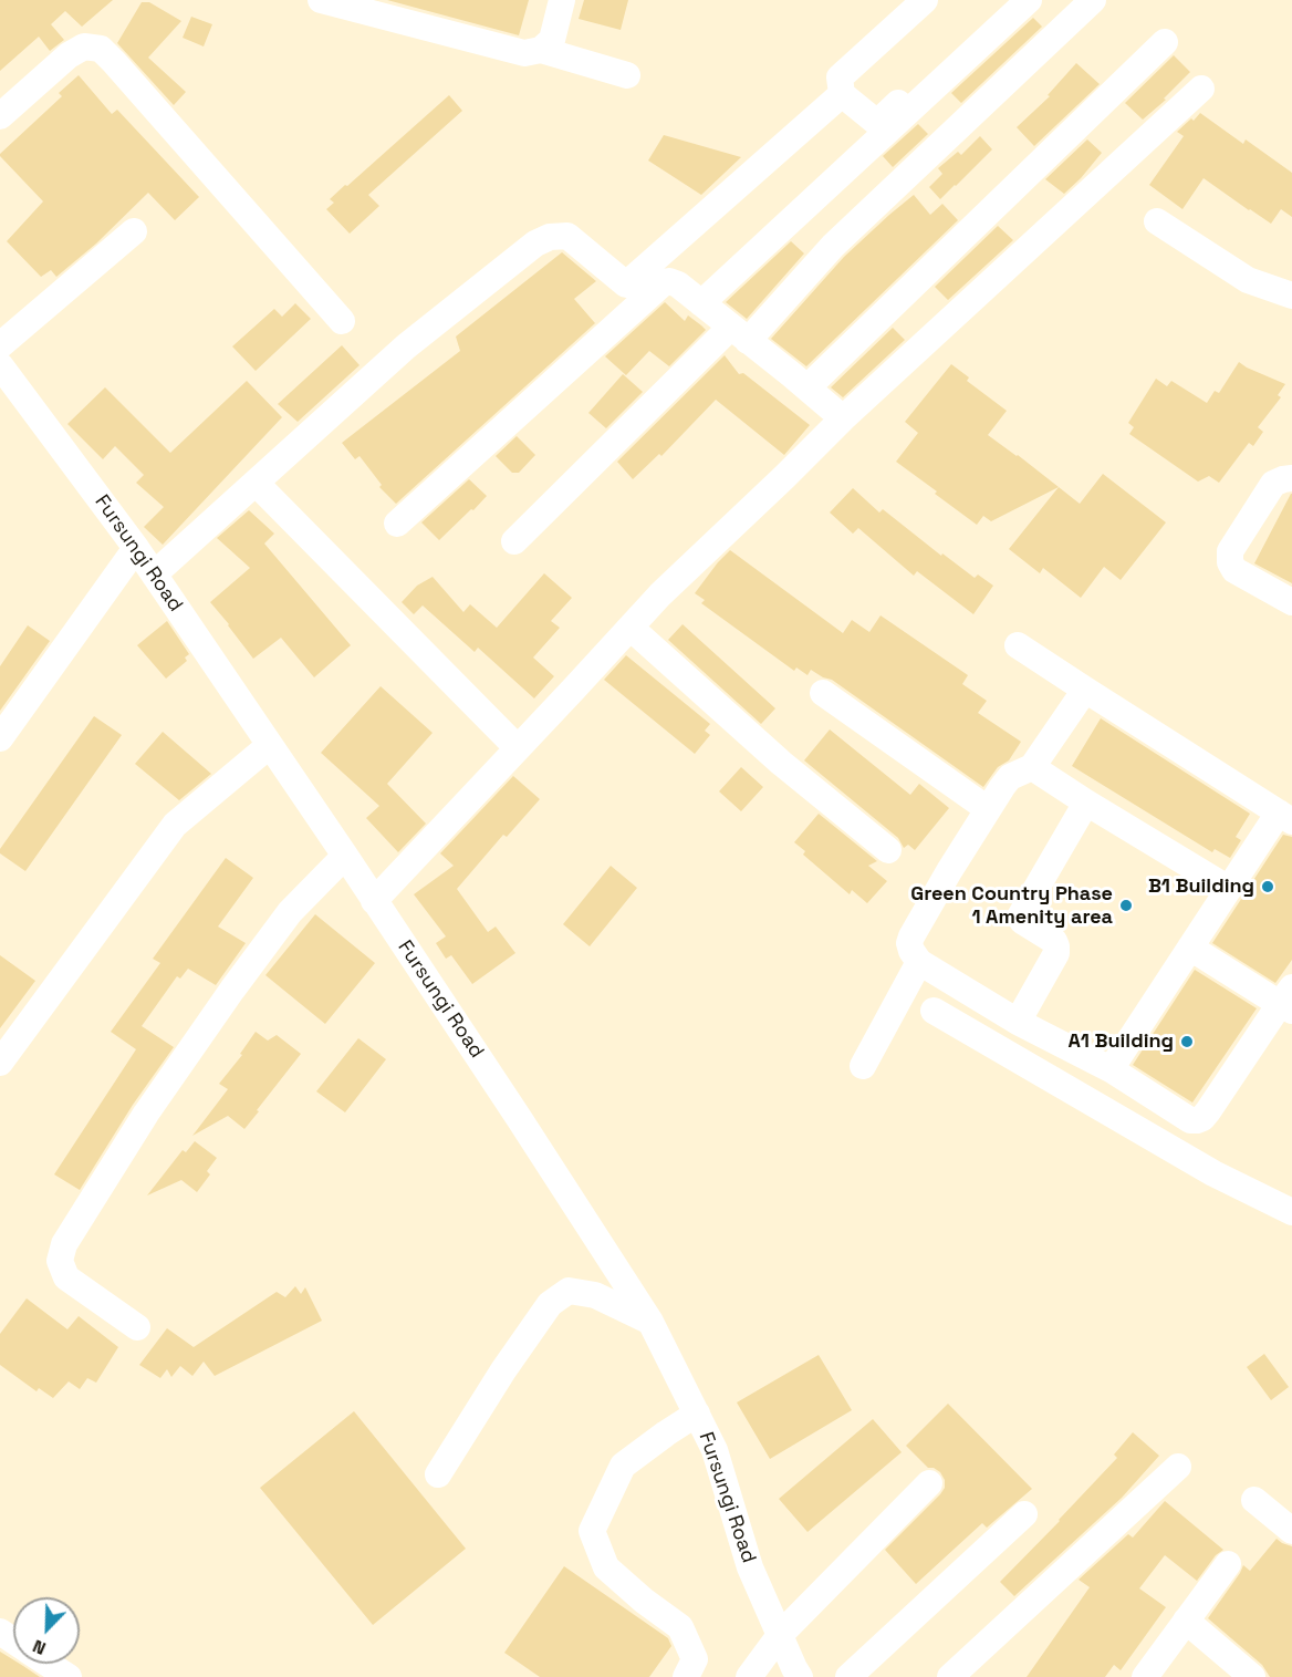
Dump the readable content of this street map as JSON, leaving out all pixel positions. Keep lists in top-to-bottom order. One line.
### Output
{"streets":{"street":["Fursungi Road"]},"places":["B1 Building","Green Country Phase 1 Amenity area","A1 Building"],"north":"bottom left"}
